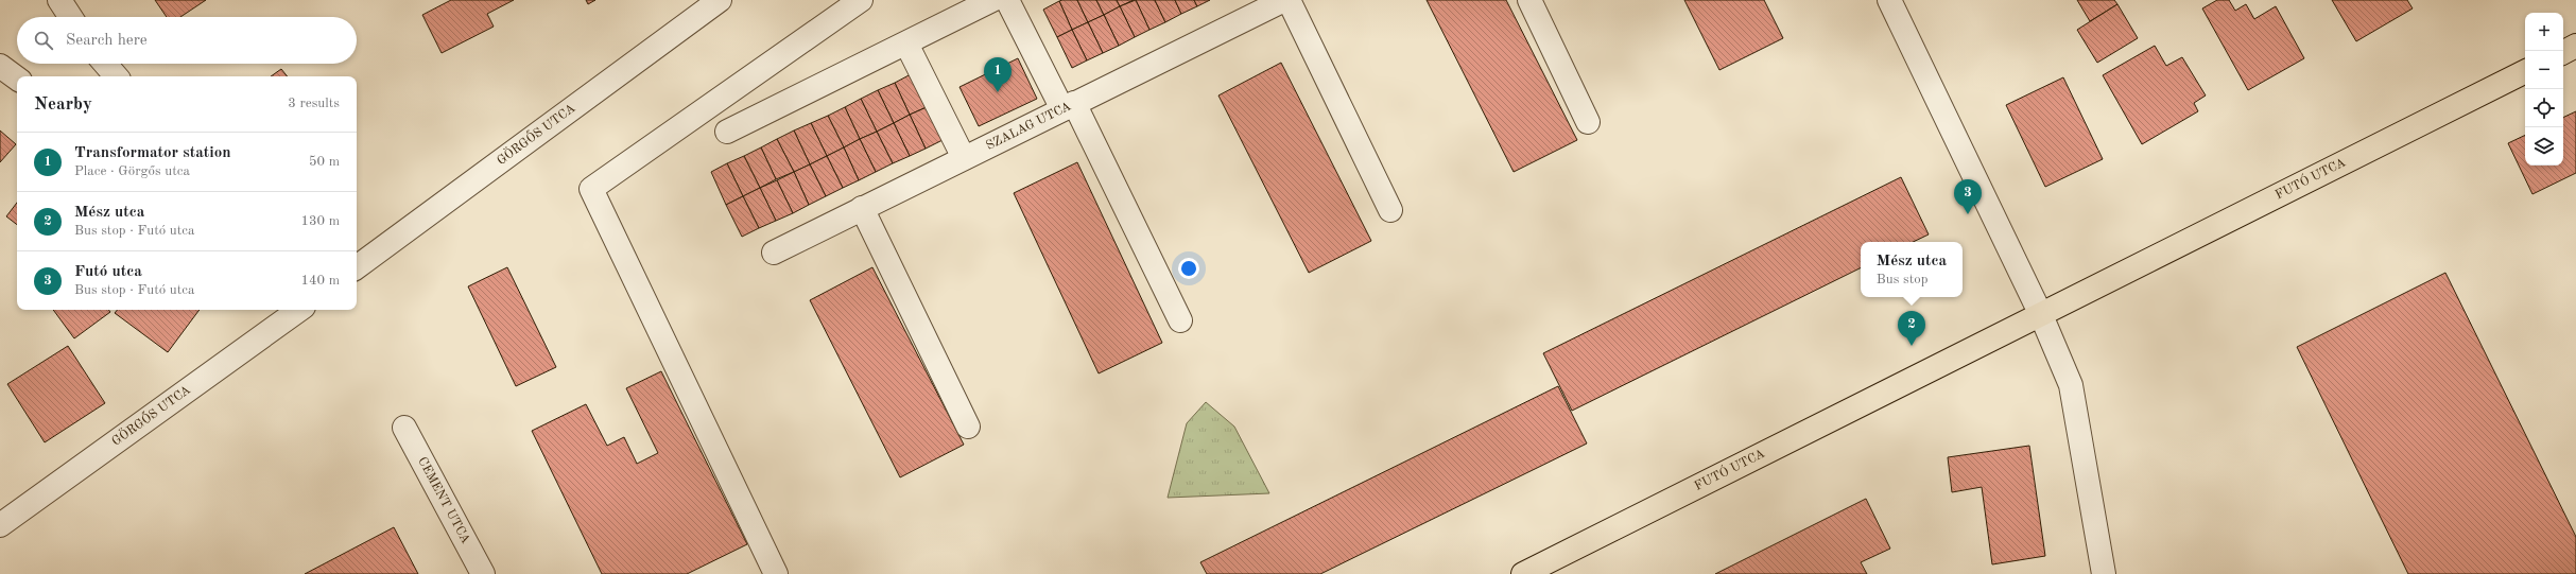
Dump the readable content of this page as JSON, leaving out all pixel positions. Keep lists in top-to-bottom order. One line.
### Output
{"streets":{"main road":["FUTÓ UTCA"],"street":["SZALAG UTCA","GÖRGŐS UTCA","CEMENT UTCA"]},"page":{"map_buttons":["+","−"],"search":"Search here","pins":["1","3","2"],"heading":["Nearby","3 results"],"list":[{"mark":"1","name":"Transformator station","note":"Place · Görgős utca","value":"50 m"},{"mark":"2","name":"Mész utca","note":"Bus stop · Futó utca","value":"130 m"},{"mark":"3","name":"Futó utca","note":"Bus stop · Futó utca","value":"140 m"}],"popup":["Mész utca","Bus stop"]}}
